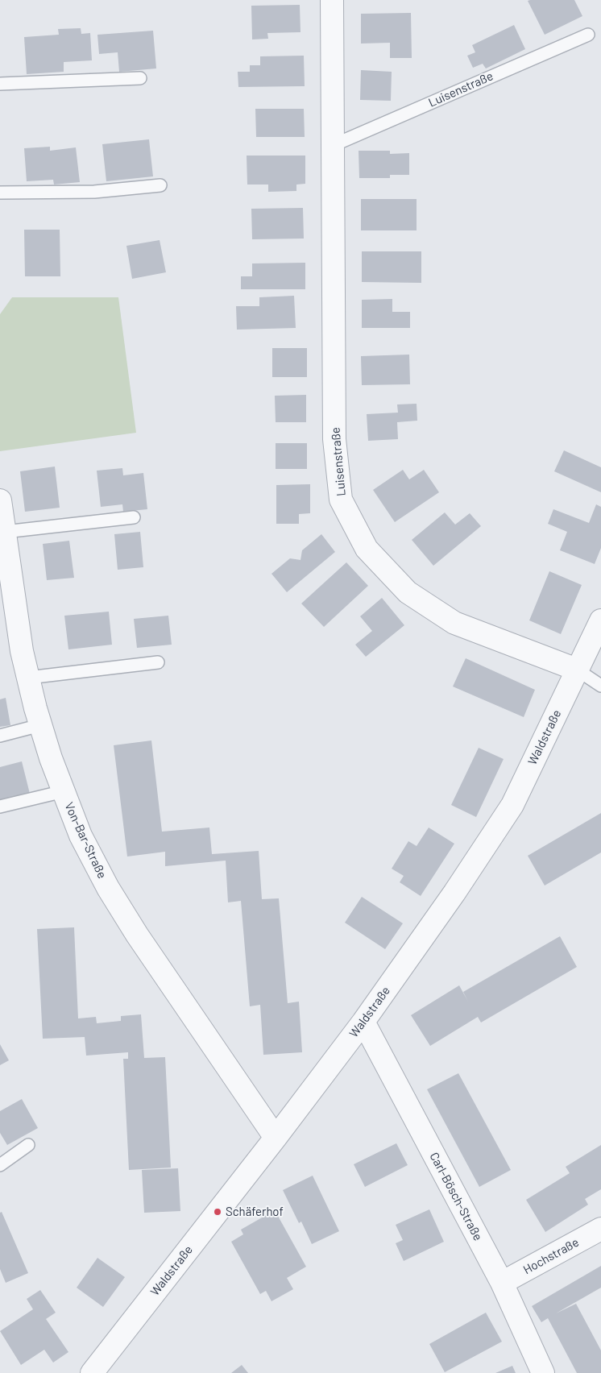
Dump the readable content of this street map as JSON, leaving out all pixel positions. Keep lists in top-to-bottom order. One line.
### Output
{"streets":{"street":["Luisenstraße","Waldstraße","Von-Bar-Straße","Carl-Bösch-Straße","Hochstraße"]},"crossings":[["Luisenstraße","Waldstraße"],["Waldstraße","Von-Bar-Straße"],["Waldstraße","Carl-Bösch-Straße"],["Carl-Bösch-Straße","Hochstraße"]],"places":["Schäferhof"]}
